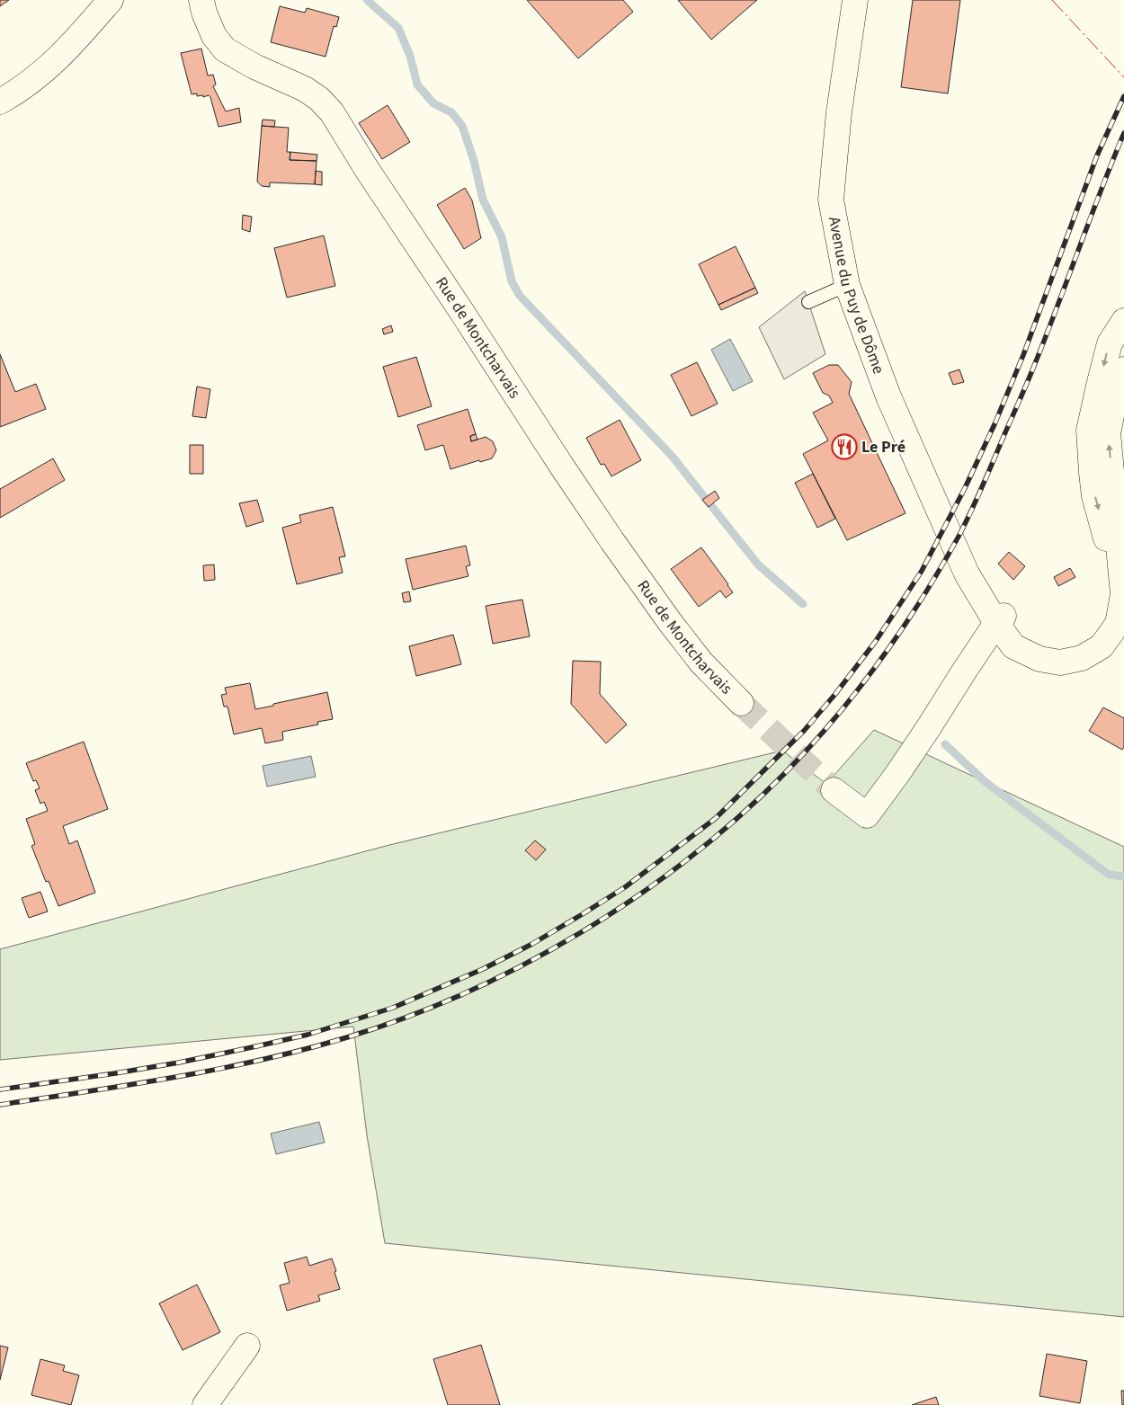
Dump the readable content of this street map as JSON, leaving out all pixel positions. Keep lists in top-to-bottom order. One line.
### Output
{"streets":{"main road":["Avenue du Puy de Dôme","Rue de Montcharvais"]},"places":{"restaurant":["Le Pré"]}}
